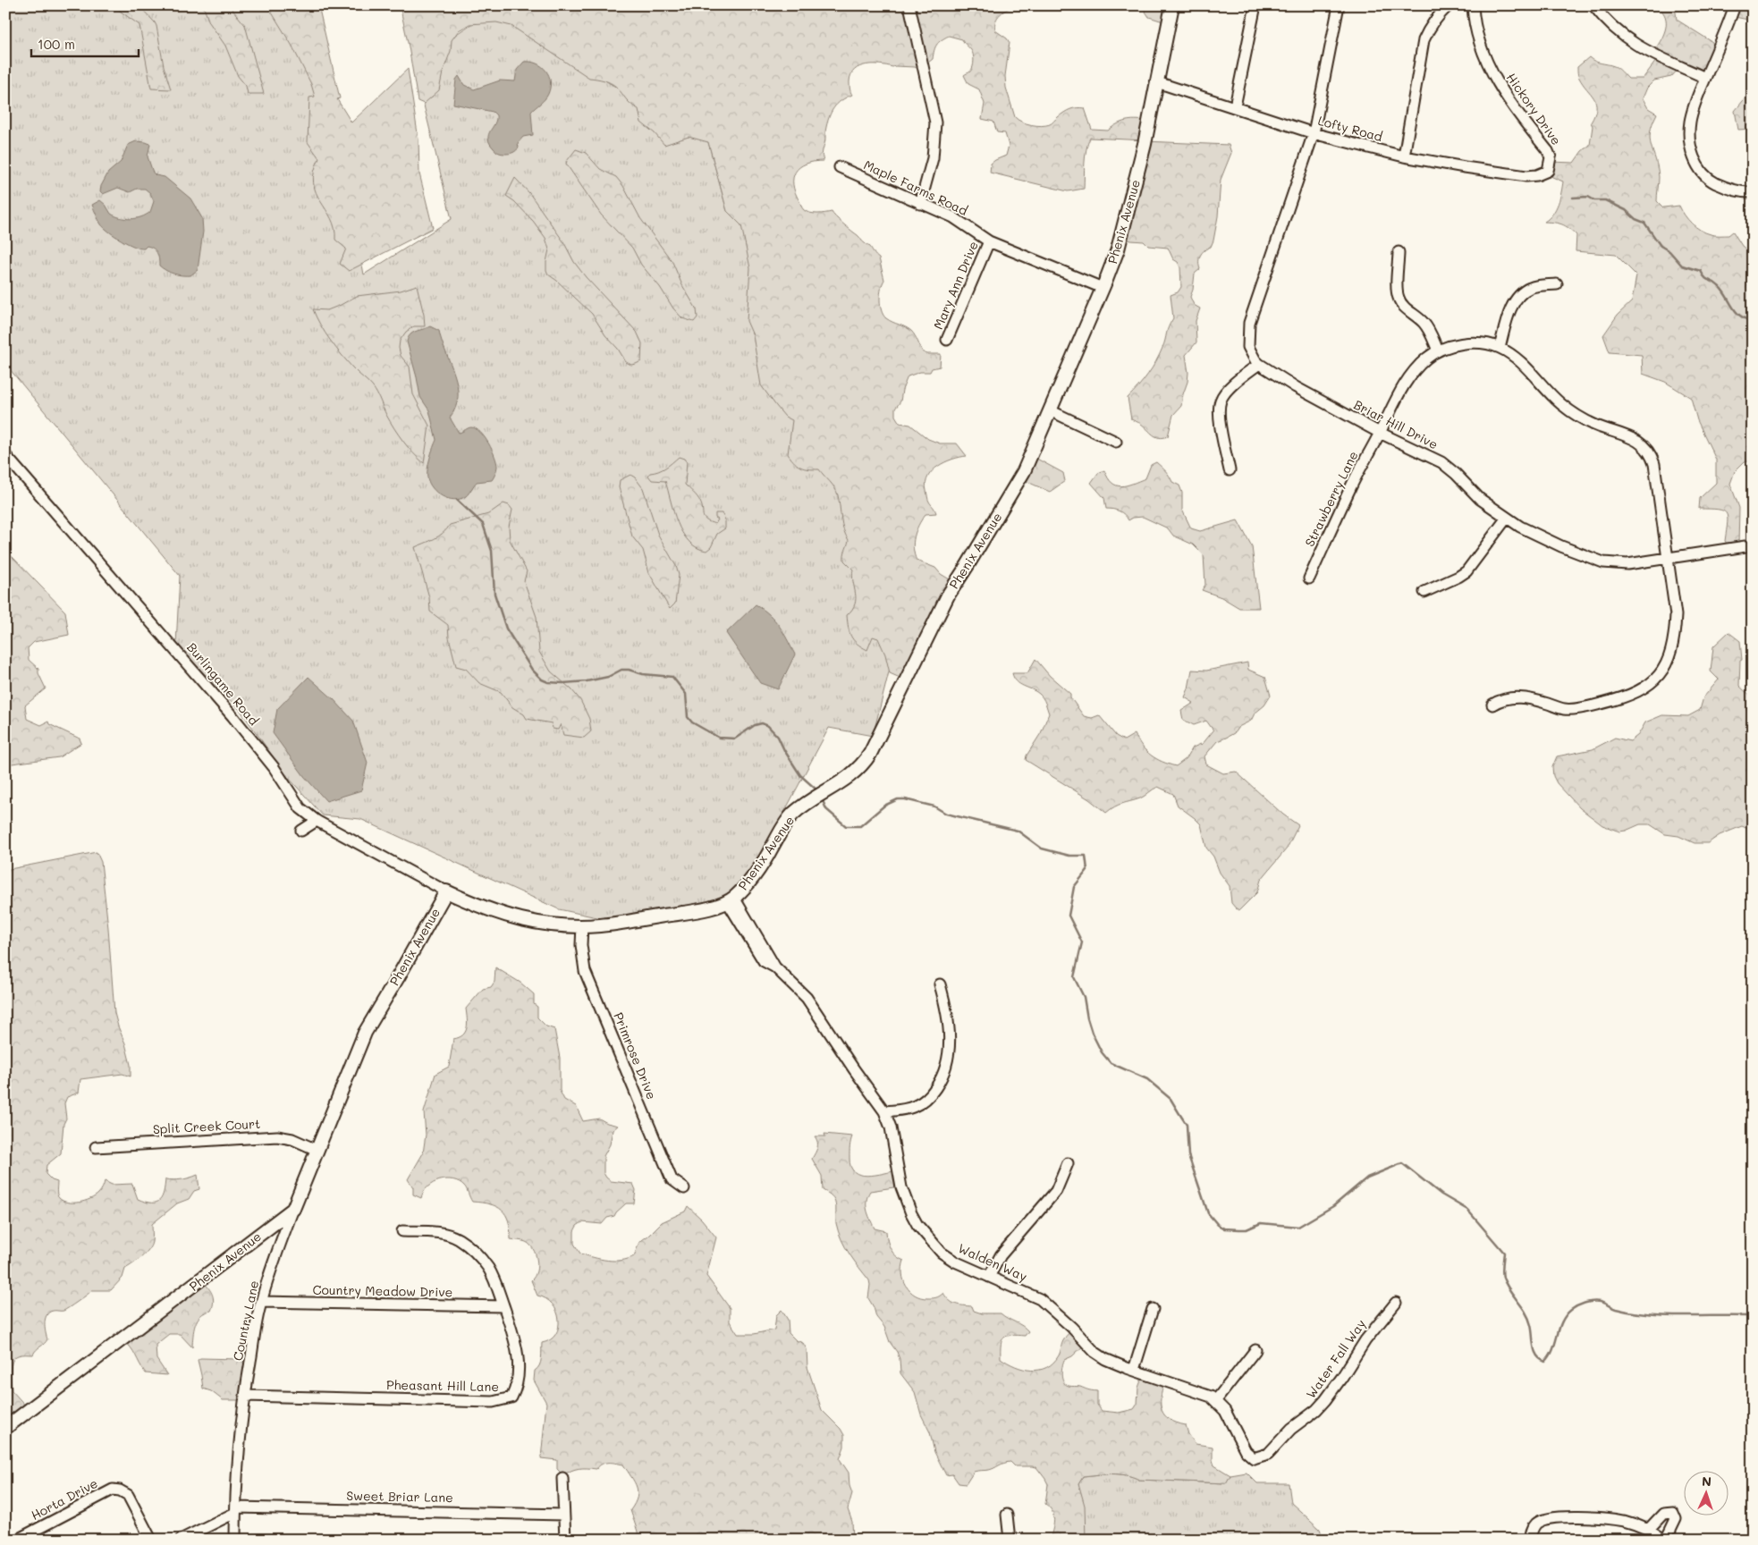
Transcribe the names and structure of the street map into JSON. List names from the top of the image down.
{
  "streets": {
    "main road": ["Phenix Avenue"],
    "street": [
      "Hickory Drive",
      "Lofty Road",
      "Maple Farms Road",
      "Mary Ann Drive",
      "Briar Hill Drive",
      "Strawberry Lane",
      "Burlingame Road",
      "Primrose Drive",
      "Split Creek Court",
      "Walden Way",
      "Country Meadow Drive",
      "Country Lane",
      "Water Fall Way",
      "Pheasant Hill Lane",
      "Sweet Briar Lane",
      "Horta Drive"
    ]
  },
  "crossings": [
    ["Hickory Drive", "Lofty Road"],
    ["Lofty Road", "Phenix Avenue"],
    ["Lofty Road", "Briar Hill Drive"],
    ["Maple Farms Road", "Phenix Avenue"],
    ["Maple Farms Road", "Mary Ann Drive"],
    ["Phenix Avenue", "Burlingame Road"],
    ["Phenix Avenue", "Primrose Drive"],
    ["Phenix Avenue", "Split Creek Court"],
    ["Phenix Avenue", "Walden Way"],
    ["Phenix Avenue", "Country Lane"],
    ["Briar Hill Drive", "Strawberry Lane"],
    ["Walden Way", "Water Fall Way"],
    ["Country Meadow Drive", "Country Lane"],
    ["Country Meadow Drive", "Pheasant Hill Lane"],
    ["Country Lane", "Pheasant Hill Lane"],
    ["Country Lane", "Sweet Briar Lane"]
  ],
  "scale_bar": "100 m",
  "north": "top"
}
